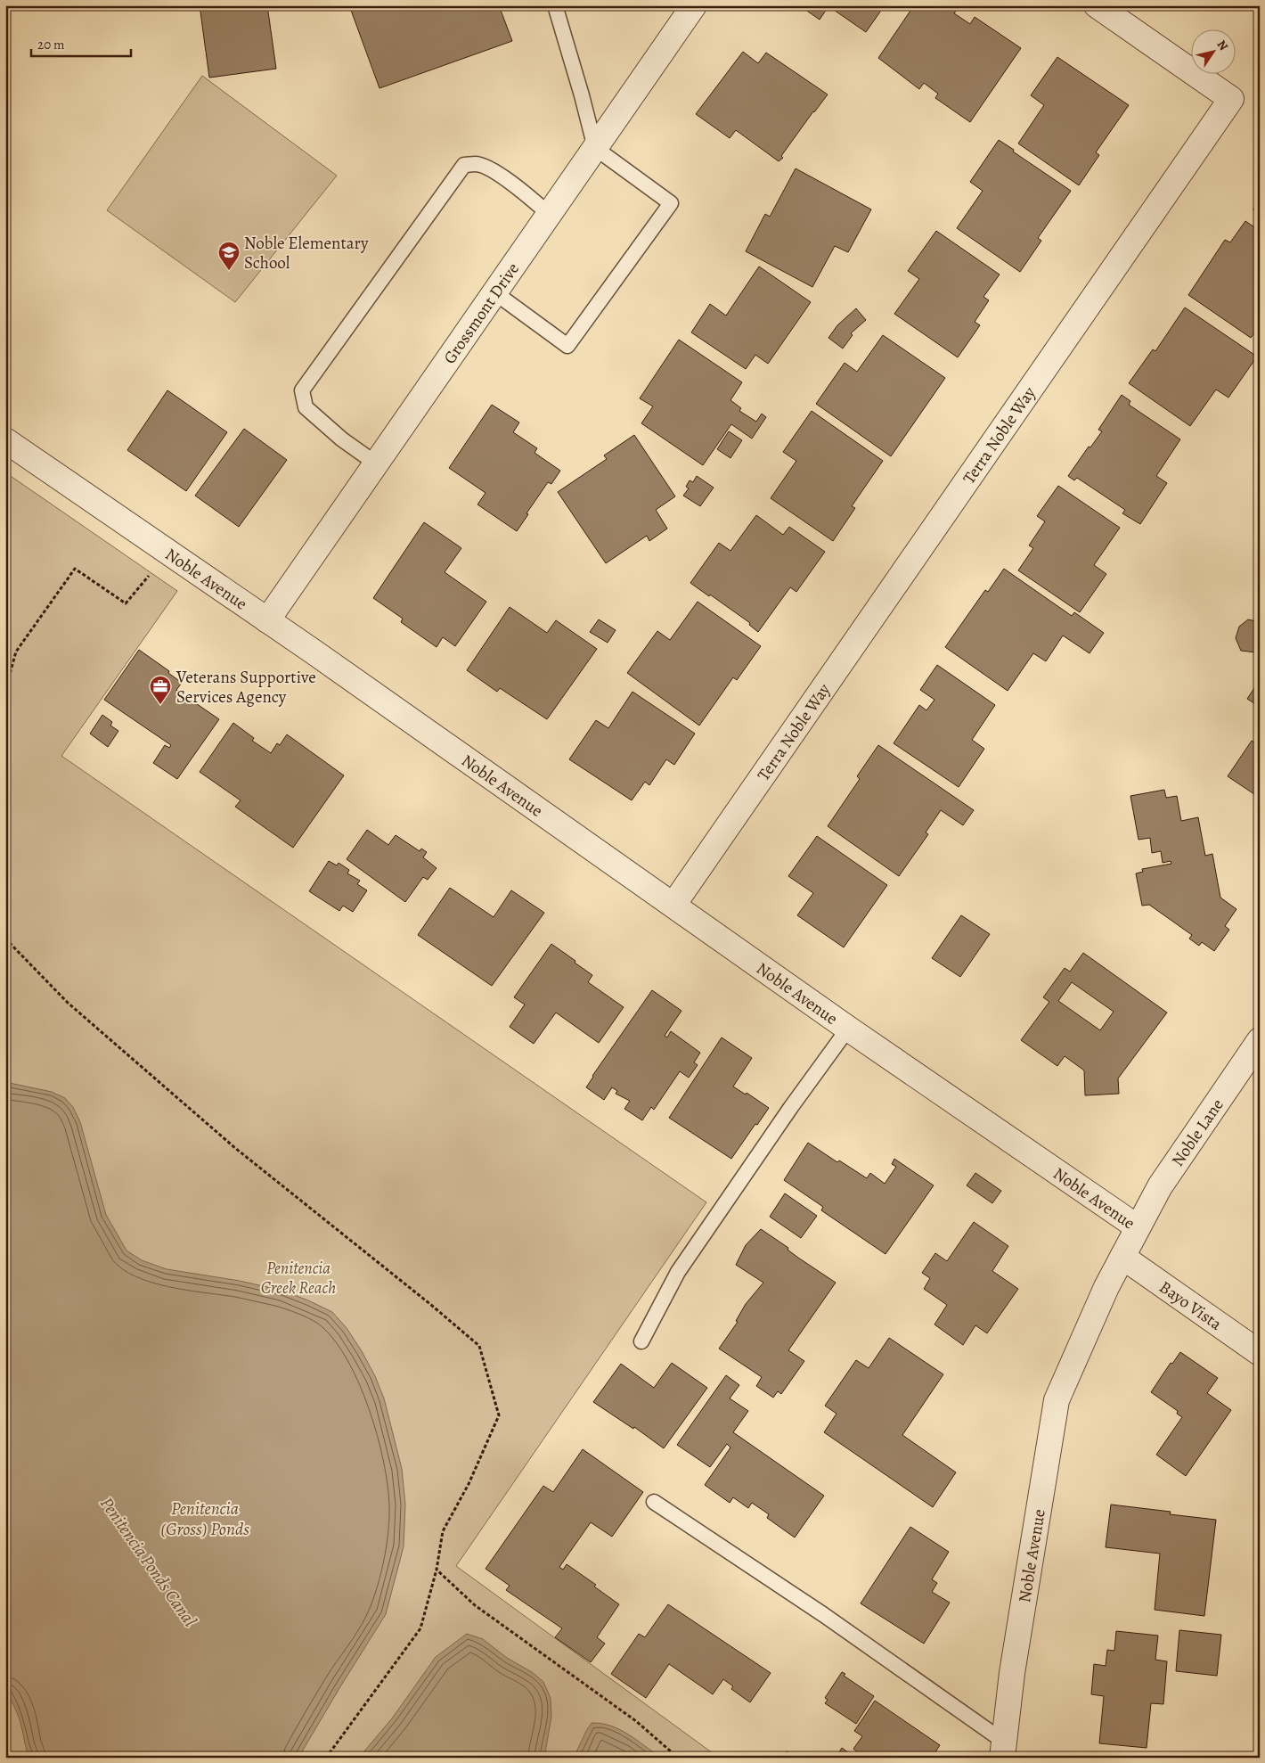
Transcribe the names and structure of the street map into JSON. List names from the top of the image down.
{
  "streets": {
    "street": [
      "Grossmont Drive",
      "Terra Noble Way",
      "Noble Avenue",
      "Noble Lane",
      "Bayo Vista"
    ]
  },
  "crossings": [
    ["Grossmont Drive", "Noble Avenue"],
    ["Terra Noble Way", "Noble Avenue"],
    ["Noble Avenue", "Noble Lane"],
    ["Noble Avenue", "Bayo Vista"]
  ],
  "water": ["Penitencia (Gross) Ponds", "Penitencia Ponds Canal"],
  "parks": ["Penitencia Creek Reach"],
  "places": {
    "school or university": ["Noble Elementary School"],
    "office": ["Veterans Supportive Services Agency"]
  },
  "scale_bar": "20 m",
  "north": "top right"
}
